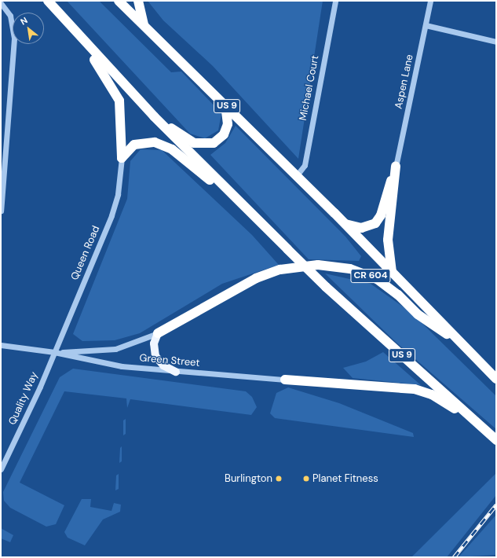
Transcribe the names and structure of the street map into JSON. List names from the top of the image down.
{
  "streets": {
    "highway": ["US 9", "CR 604"],
    "street": [
      "Aspen Lane",
      "Michael Court",
      "Queen Road",
      "Green Street",
      "Quality Way"
    ]
  },
  "crossings": [
    ["Michael Court", "US 9"],
    ["US 9", "CR 604"],
    ["Queen Road", "Green Street"],
    ["Queen Road", "Quality Way"],
    ["CR 604", "Green Street"],
    ["Green Street", "Quality Way"]
  ],
  "places": ["Burlington", "Planet Fitness"],
  "north": "top left"
}
